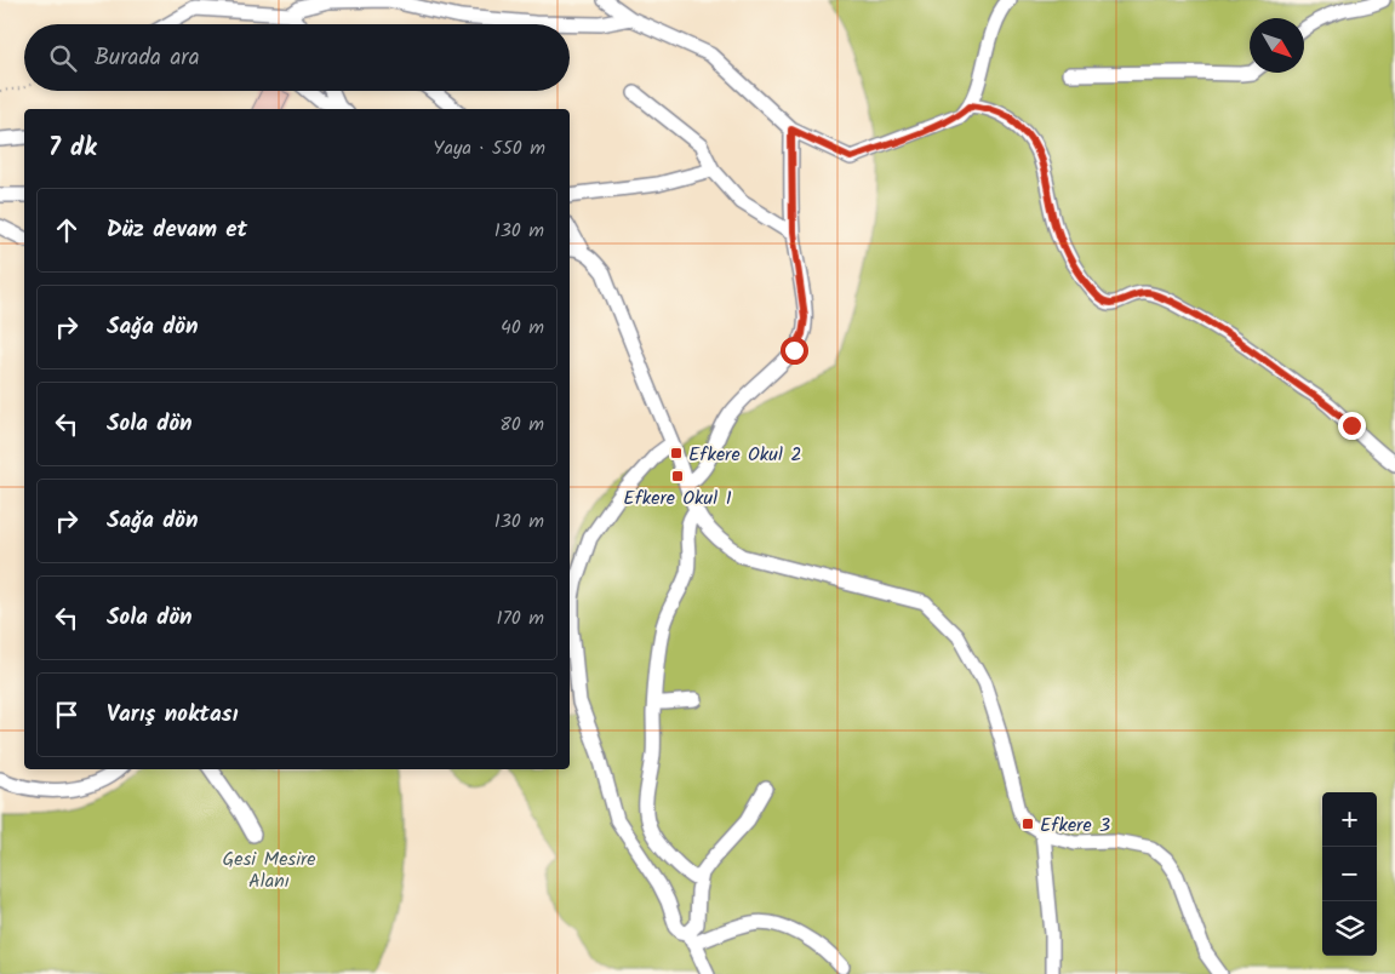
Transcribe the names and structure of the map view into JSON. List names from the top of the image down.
{
  "parks": ["Gesi Mesire Alanı"],
  "places": {
    "transit": ["Efkere Okul 2", "Efkere Okul 1", "Efkere 3"]
  },
  "north": "bottom right",
  "page": {
    "search": "Burada ara",
    "heading": ["7 dk", "Yaya · 550 m"],
    "list": [
      ["Düz devam et", "130 m"],
      ["Sağa dön", "40 m"],
      ["Sola dön", "80 m"],
      ["Sağa dön", "130 m"],
      ["Sola dön", "170 m"],
      "Varış noktası"
    ],
    "map_buttons": ["+", "−"]
  }
}
